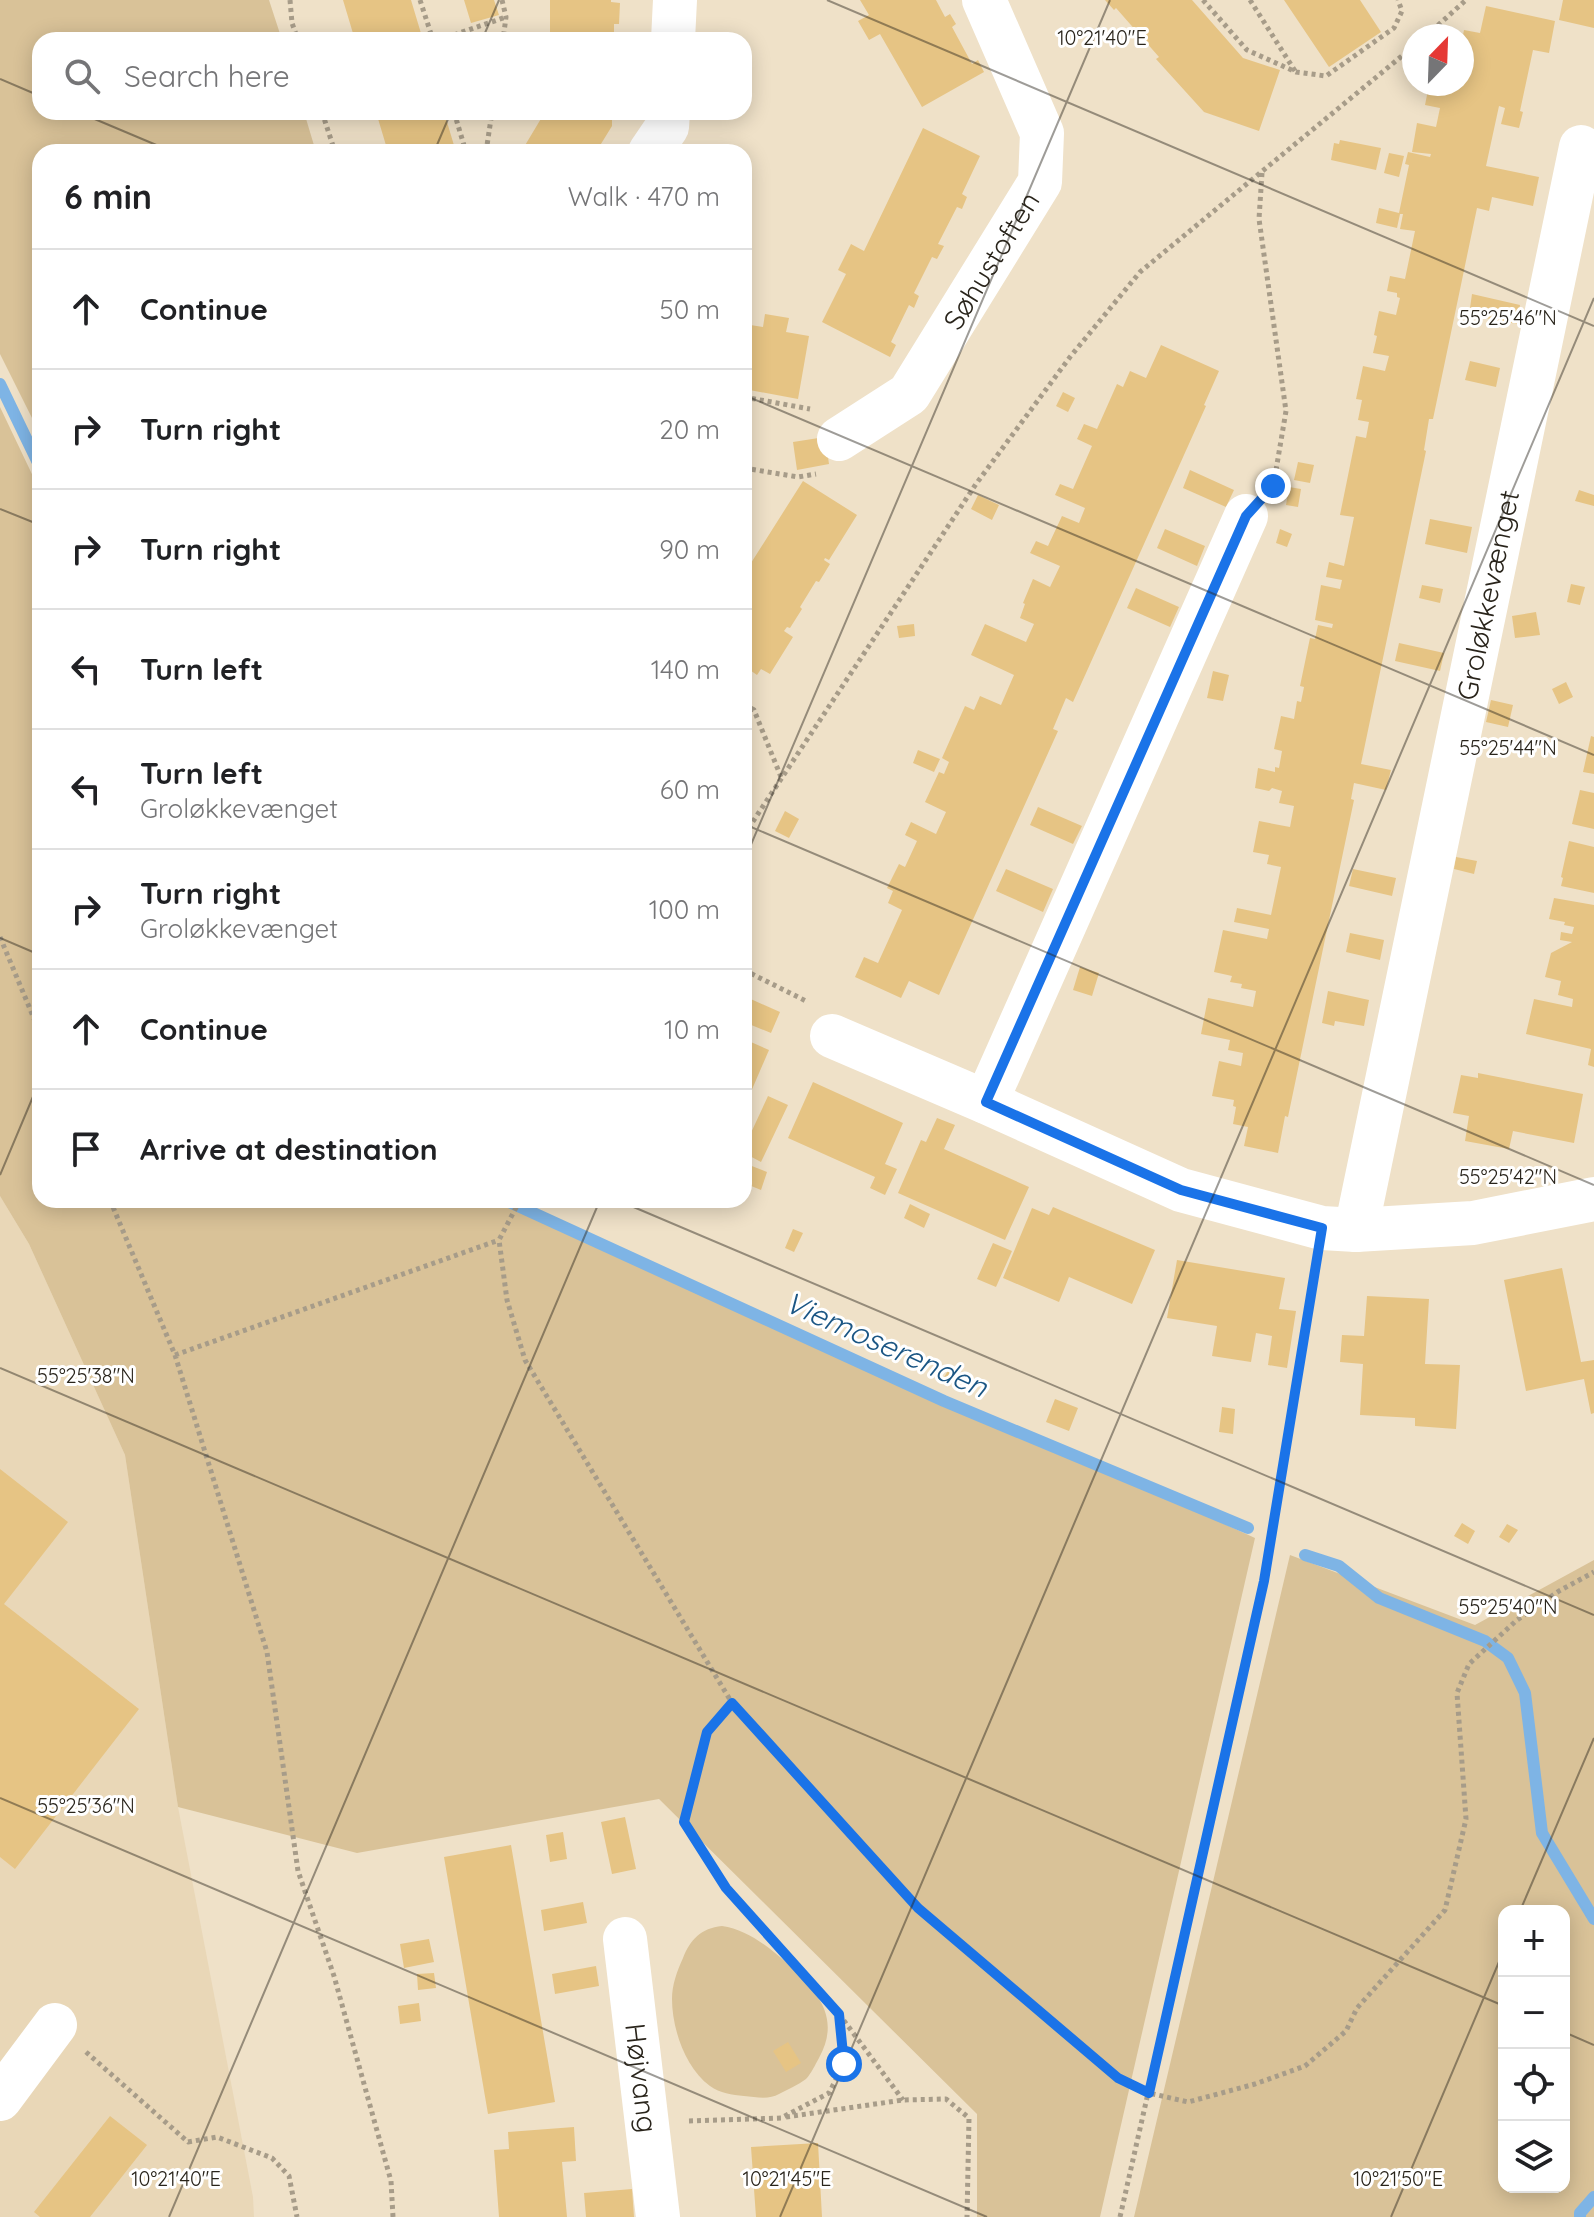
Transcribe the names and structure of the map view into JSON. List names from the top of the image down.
{
  "streets": {
    "street": ["Søhustoften", "Groløkkevænget", "Højvang"]
  },
  "water": ["Viemoserenden"],
  "north": "top right",
  "page": {
    "search": "Search here",
    "heading": ["6 min", "Walk · 470 m"],
    "list": [
      ["Continue", "50 m"],
      ["Turn right", "20 m"],
      ["Turn right", "90 m"],
      ["Turn left", "140 m"],
      ["Turn left", "Groløkkevænget", "60 m"],
      ["Turn right", "Groløkkevænget", "100 m"],
      ["Continue", "10 m"],
      "Arrive at destination"
    ],
    "map_buttons": ["+", "−"]
  },
  "coordinates": [
    "10°21'40\"E",
    "55°25'46\"N",
    "55°25'44\"N",
    "55°25'42\"N",
    "55°25'38\"N",
    "55°25'40\"N",
    "55°25'36\"N",
    "10°21'45\"E",
    "10°21'50\"E"
  ]
}
